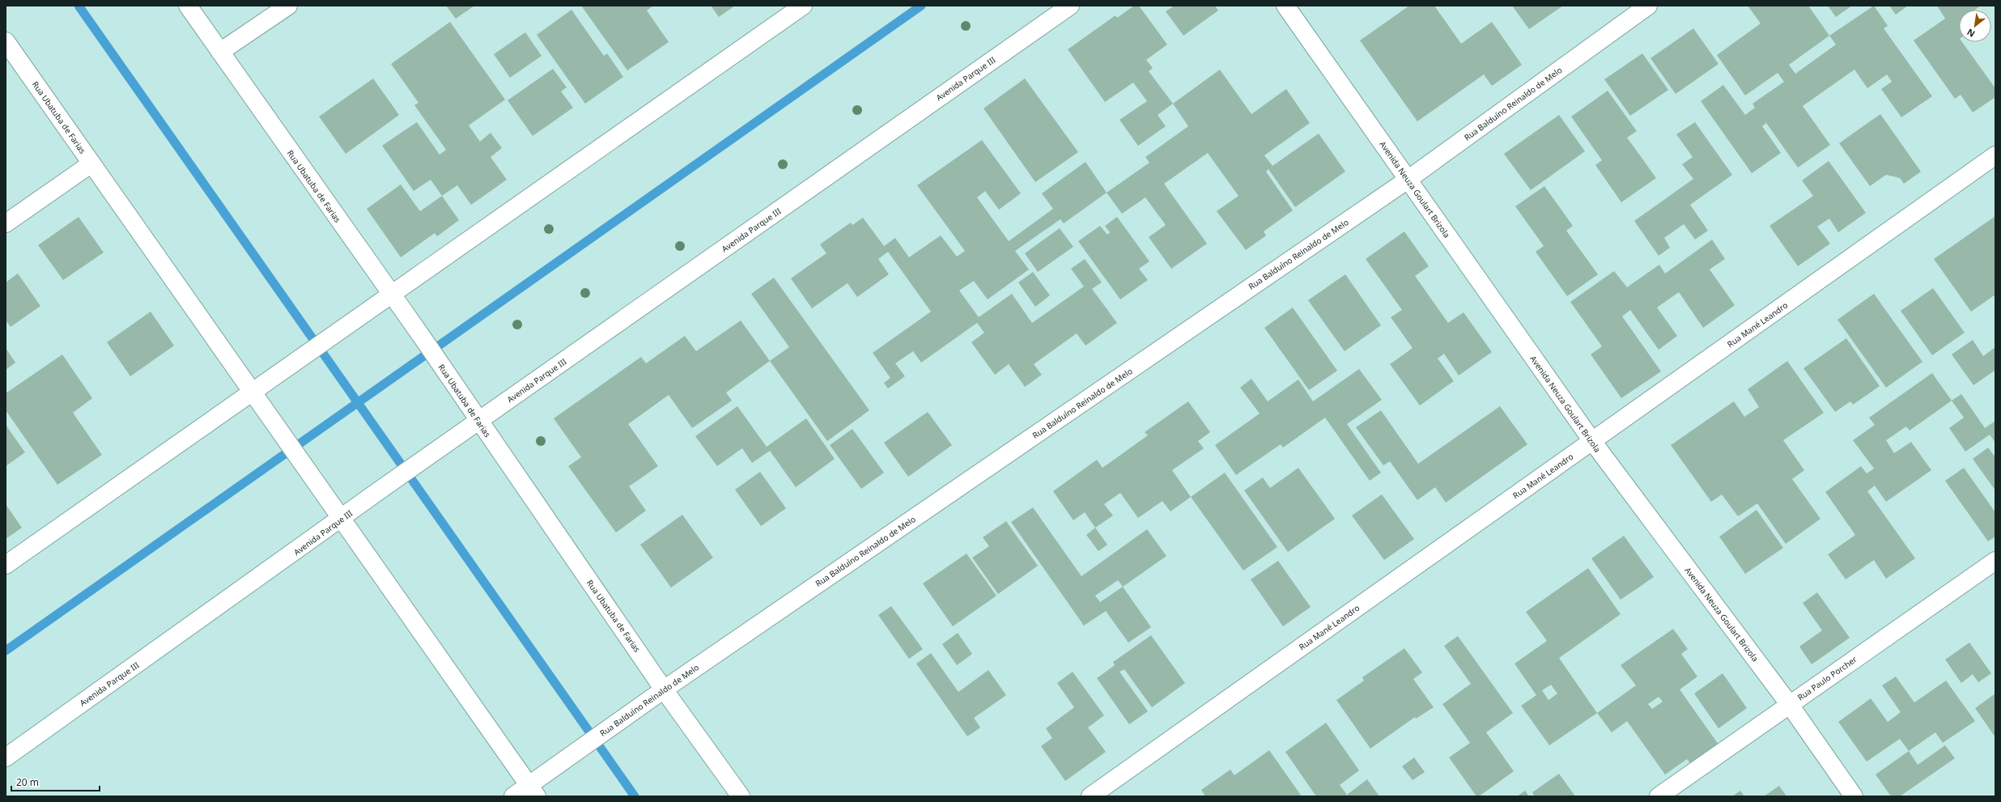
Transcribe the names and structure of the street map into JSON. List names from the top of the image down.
{
  "streets": {
    "street": [
      "Avenida Parque III",
      "Rua Balduíno Reinaldo de Melo",
      "Rua Ubatuba de Farias",
      "Avenida Neuza Goulart Brizola",
      "Rua Mané Leandro",
      "Rua Paulo Porcher"
    ]
  },
  "crossings": [
    ["Avenida Parque III", "Rua Ubatuba de Farias"],
    ["Rua Balduíno Reinaldo de Melo", "Rua Ubatuba de Farias"],
    ["Rua Balduíno Reinaldo de Melo", "Avenida Neuza Goulart Brizola"],
    ["Avenida Neuza Goulart Brizola", "Rua Mané Leandro"],
    ["Avenida Neuza Goulart Brizola", "Rua Paulo Porcher"]
  ],
  "scale_bar": "20 m",
  "north": "bottom left"
}
